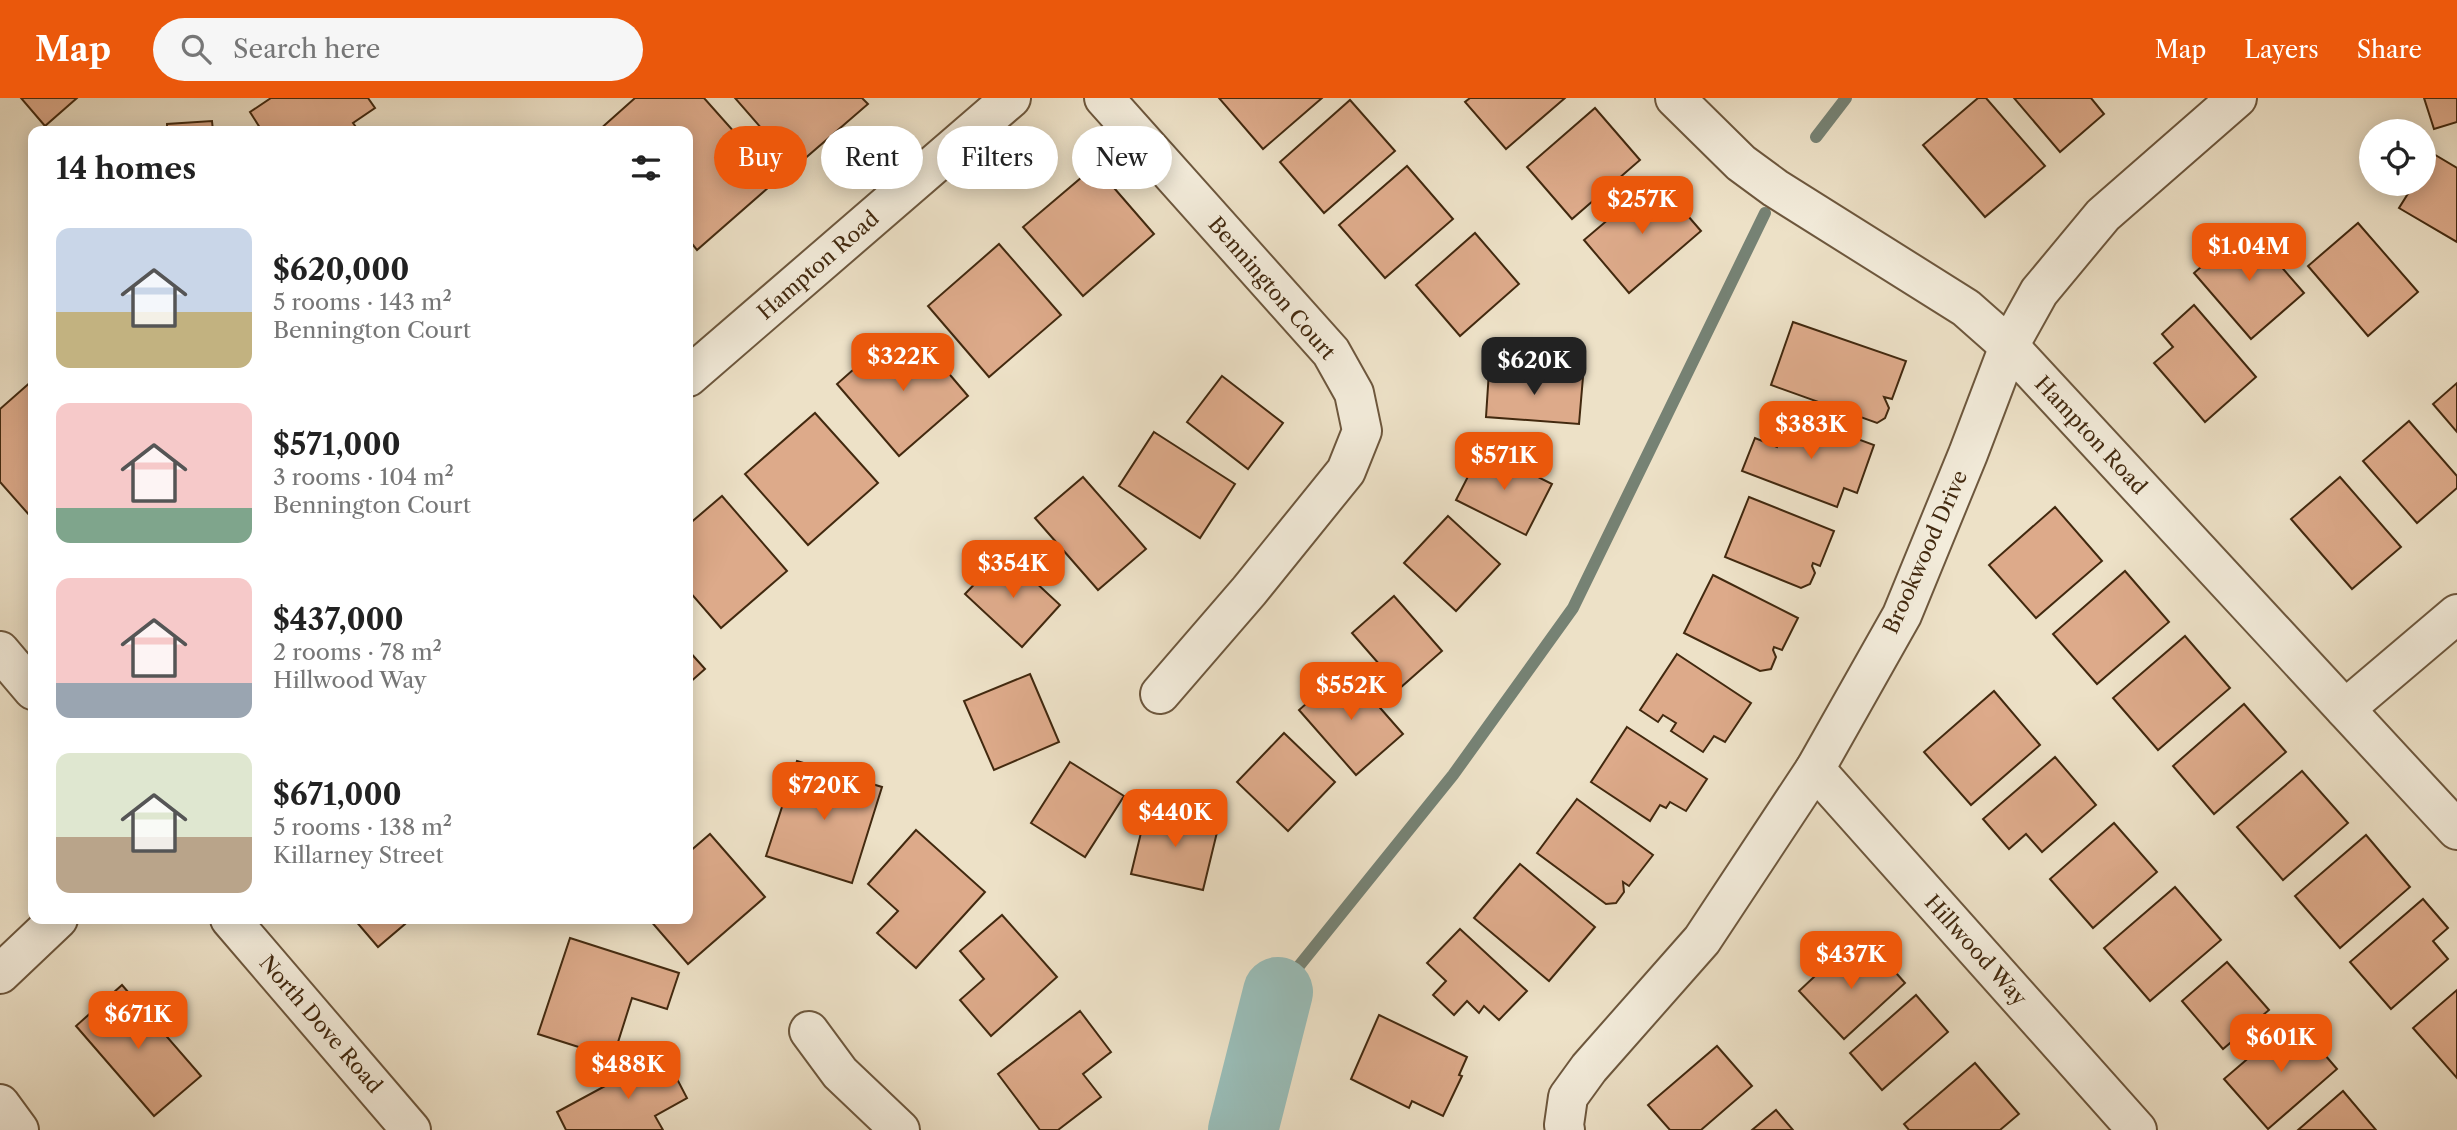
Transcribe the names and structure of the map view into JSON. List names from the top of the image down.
{
  "streets": {
    "street": [
      "Hampton Road",
      "Bennington Court",
      "Brookwood Drive",
      "Hillwood Way",
      "North Dove Road"
    ]
  },
  "crossings": [
    ["Hampton Road", "Brookwood Drive"],
    ["Brookwood Drive", "Hillwood Way"]
  ],
  "page": {
    "header": "Map",
    "search": "Search here",
    "nav": ["Map", "Layers", "Share"],
    "chip": [
      "Buy",
      "Rent",
      "Filters",
      "New"
    ],
    "heading": "14 homes",
    "price": [
      "$257K",
      "$1.04M",
      "$322K",
      "$620K",
      "$383K",
      "$571K",
      "$354K",
      "$552K",
      "$720K",
      "$440K",
      "$437K",
      "$671K",
      "$601K",
      "$488K"
    ],
    "list": [
      {
        "name": "$620,000",
        "note": "5 rooms · 143 m² · Bennington Court"
      },
      {
        "name": "$571,000",
        "note": "3 rooms · 104 m² · Bennington Court"
      },
      {
        "name": "$437,000",
        "note": "2 rooms · 78 m² · Hillwood Way"
      },
      {
        "name": "$671,000",
        "note": "5 rooms · 138 m² · Killarney Street"
      }
    ]
  }
}
